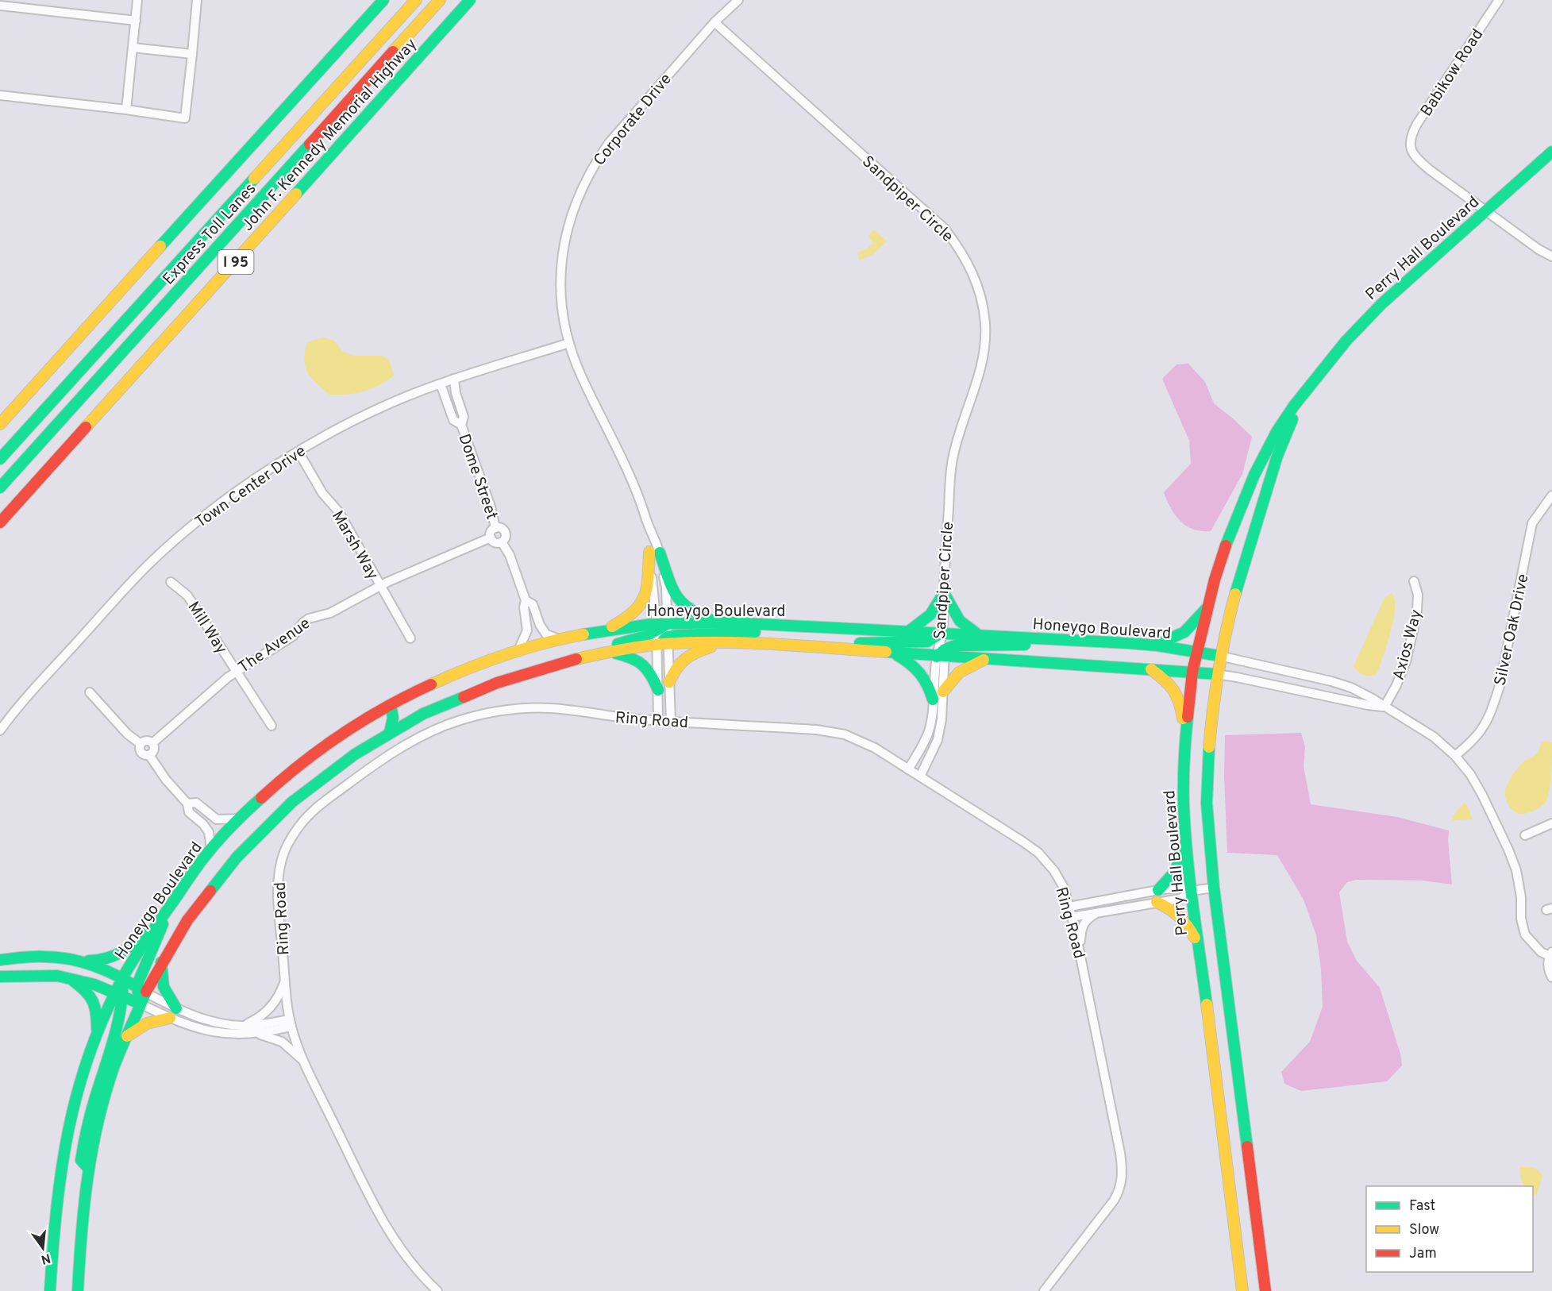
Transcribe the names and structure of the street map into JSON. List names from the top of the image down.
{
  "streets": {
    "main road": [
      "John F. Kennedy Memorial Highway",
      "Express Toll Lanes",
      "Perry Hall Boulevard",
      "I 95",
      "Honeygo Boulevard"
    ],
    "street": [
      "Babikow Road",
      "Corporate Drive",
      "Sandpiper Circle",
      "Dome Street",
      "Town Center Drive",
      "Marsh Way",
      "Mill Way",
      "Silver Oak Drive",
      "The Avenue",
      "Axios Way",
      "Ring Road"
    ]
  },
  "crossings": [
    ["Babikow Road", "Perry Hall Boulevard"],
    ["Corporate Drive", "Sandpiper Circle"],
    ["Corporate Drive", "Town Center Drive"],
    ["Corporate Drive", "Honeygo Boulevard"],
    ["Sandpiper Circle", "Honeygo Boulevard"],
    ["Perry Hall Boulevard", "Honeygo Boulevard"],
    ["Dome Street", "Town Center Drive"],
    ["Dome Street", "The Avenue"],
    ["Town Center Drive", "Marsh Way"],
    ["Marsh Way", "The Avenue"],
    ["Honeygo Boulevard", "Silver Oak Drive"],
    ["Honeygo Boulevard", "Axios Way"],
    ["Mill Way", "The Avenue"]
  ],
  "legend": ["Fast", "Slow", "Jam"],
  "north": "bottom"
}
